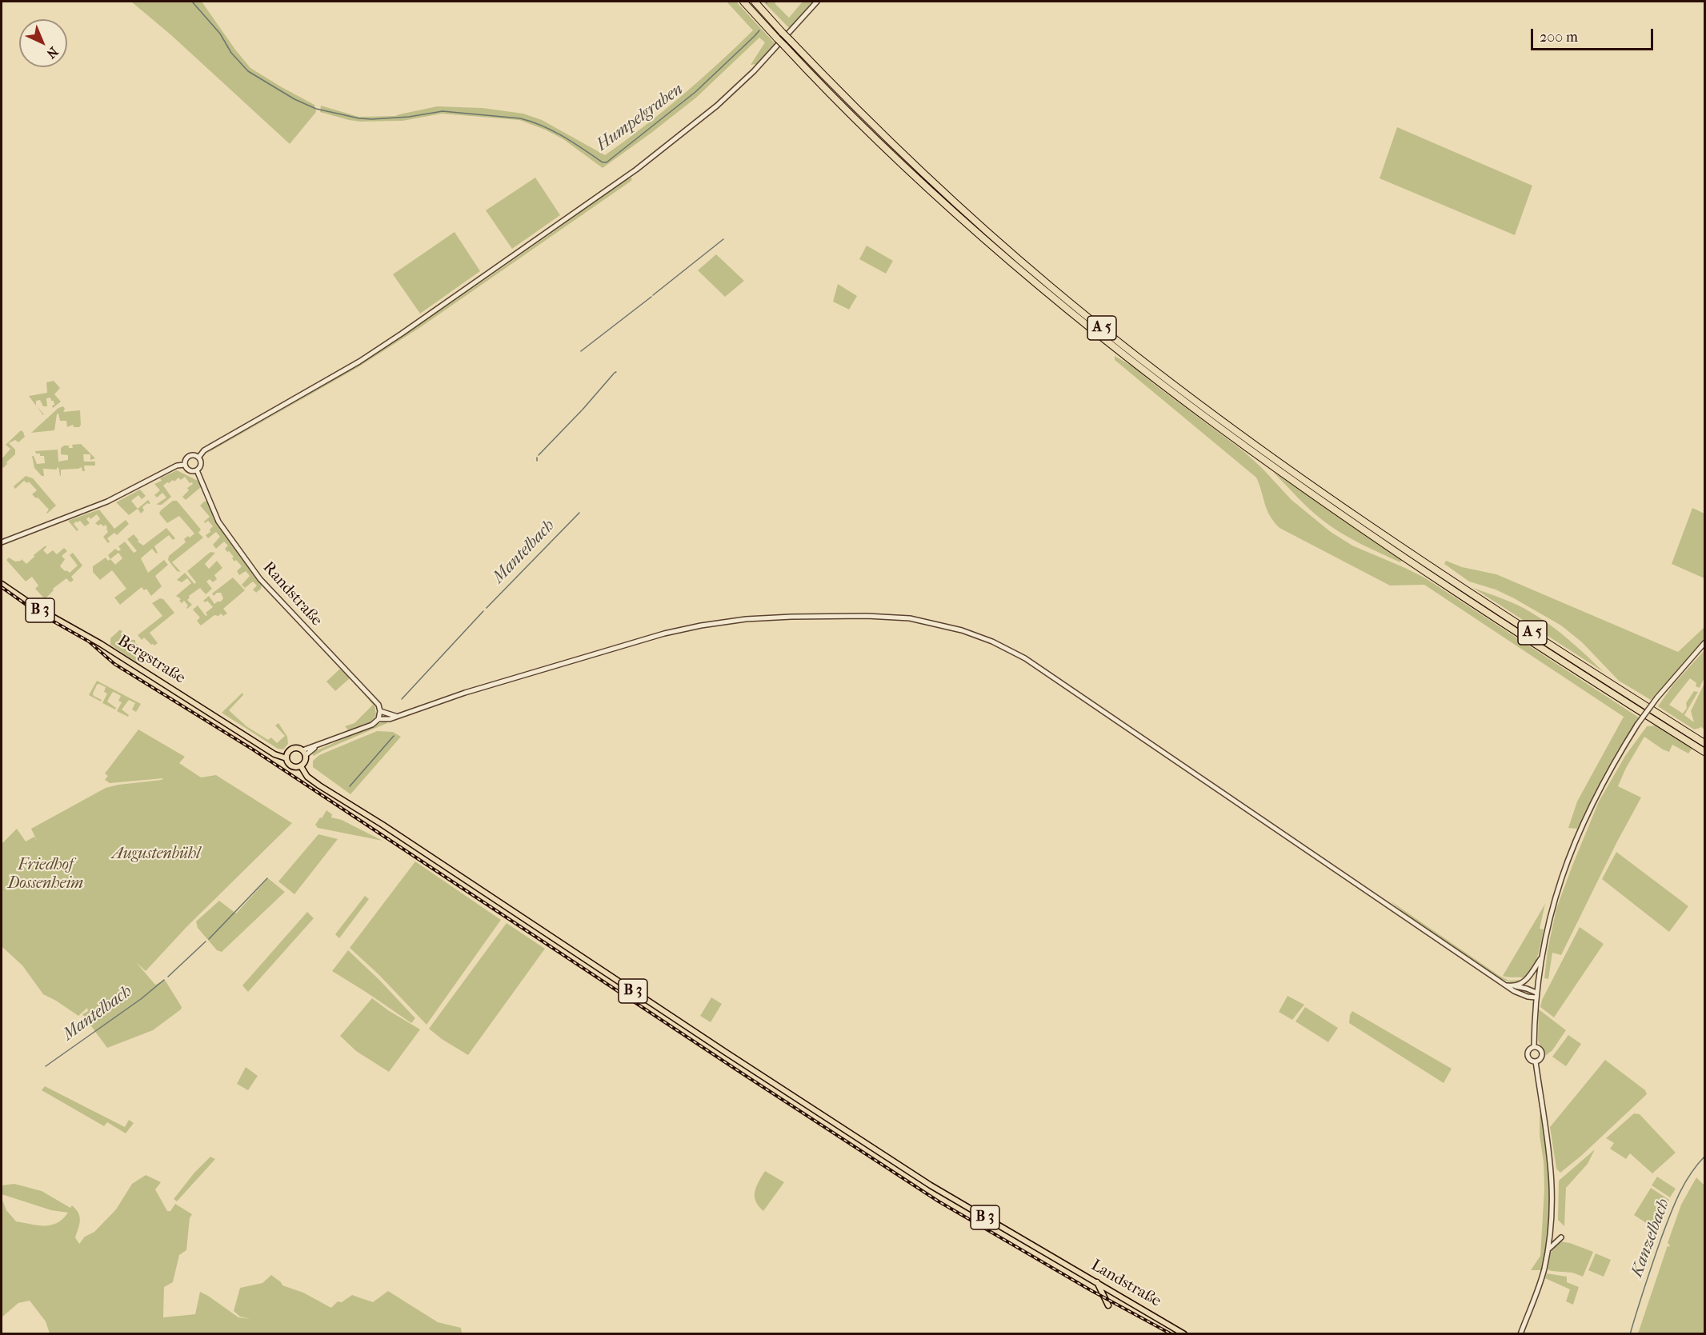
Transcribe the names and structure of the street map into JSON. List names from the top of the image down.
{
  "streets": {
    "highway": ["A 5"],
    "main road": ["B 3", "Bergstraße", "Landstraße"],
    "street": ["Randstraße"]
  },
  "crossings": [
    ["B 3", "Bergstraße"],
    ["B 3", "Landstraße"],
    ["Bergstraße", "Landstraße"]
  ],
  "water": ["Humpelgraben", "Mantelbach", "Kanzelbach"],
  "parks": ["Augustenbühl", "Friedhof Dossenheim"],
  "scale_bar": "200 m",
  "north": "bottom right"
}
